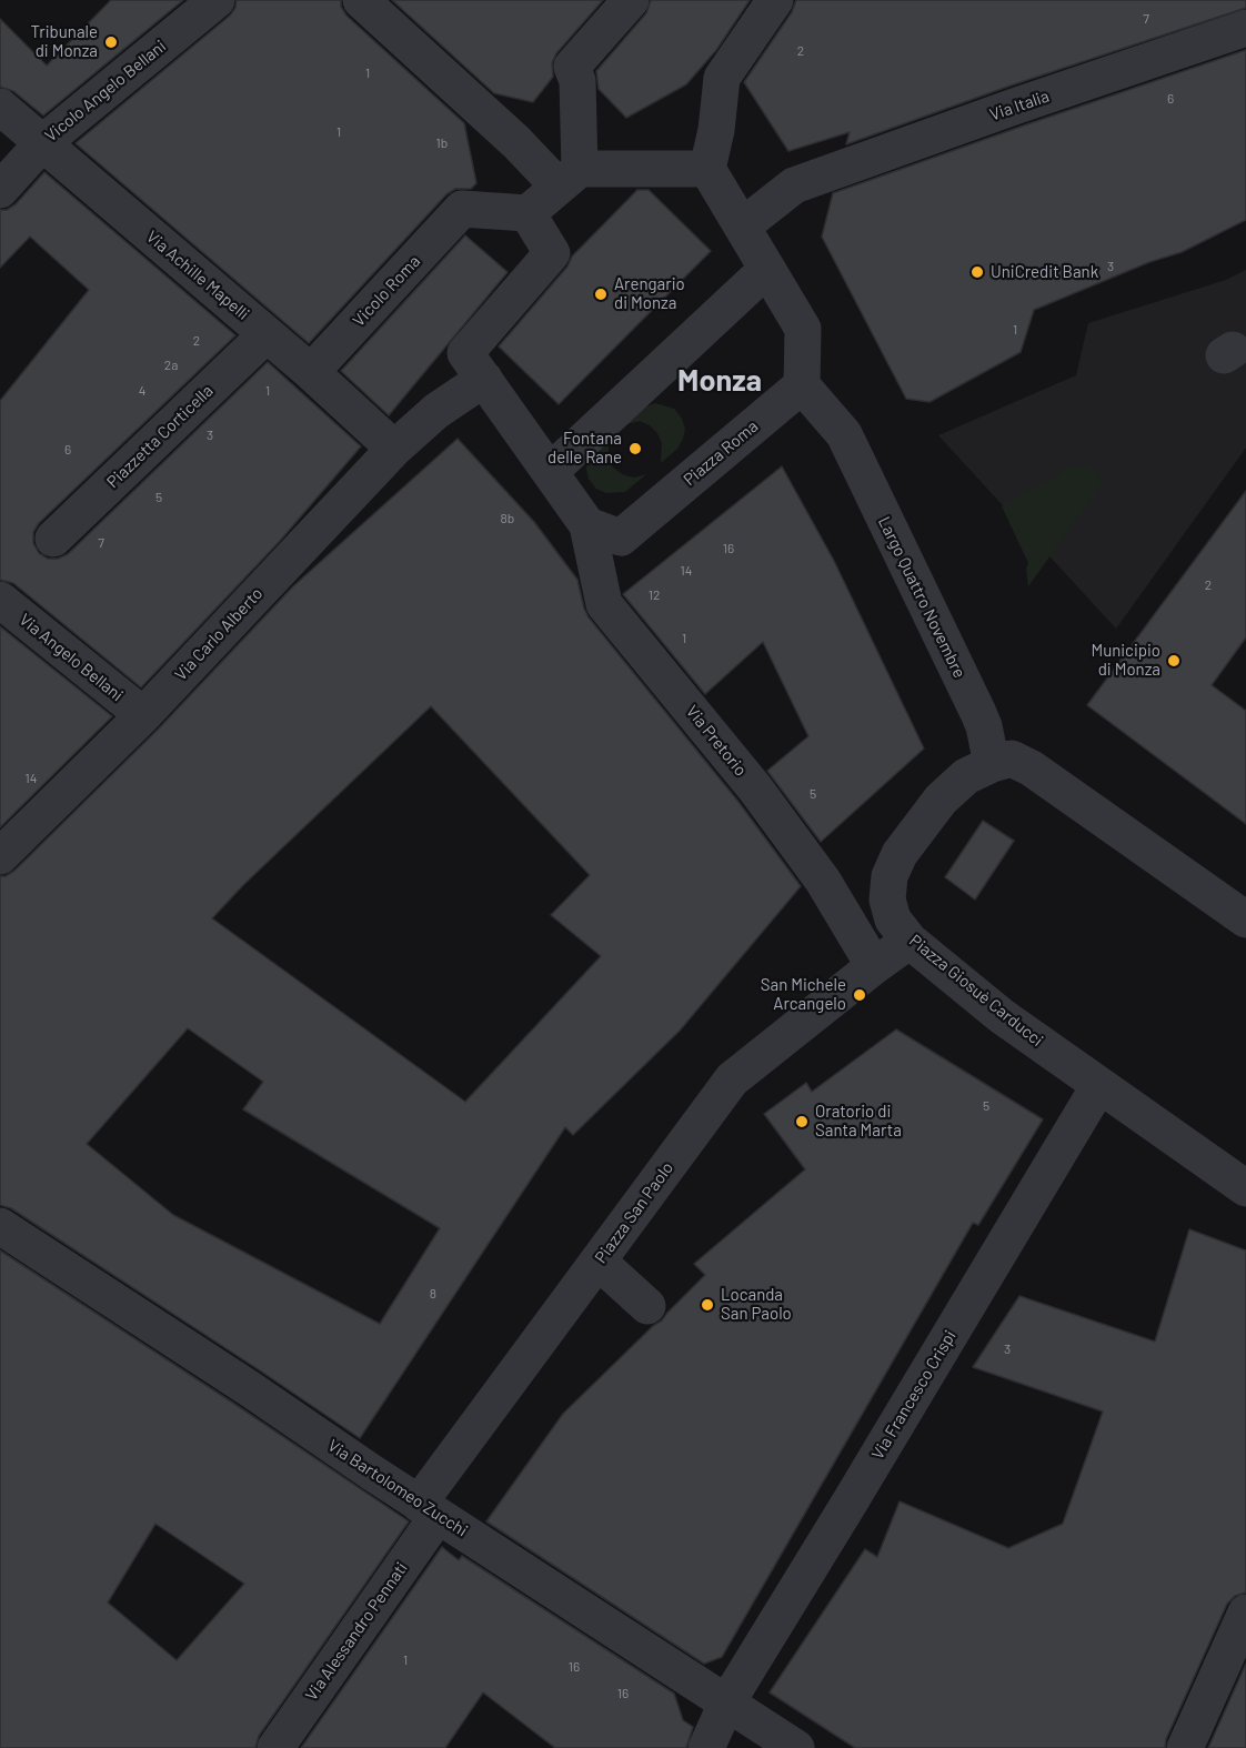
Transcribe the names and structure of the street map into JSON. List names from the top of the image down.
{
  "streets": {
    "street": [
      "Vicolo Angelo Bellani",
      "Via Italia",
      "Via Achille Mapelli",
      "Vicolo Roma",
      "Piazzetta Corticella",
      "Piazza Roma",
      "Largo Quattro Novembre",
      "Via Carlo Alberto",
      "Via Angelo Bellani",
      "Via Pretorio",
      "Piazza Giosuè Carducci",
      "Piazza San Paolo",
      "Via Francesco Crispi",
      "Via Bartolomeo Zucchi",
      "Via Alessandro Pennati"
    ]
  },
  "crossings": [
    ["Vicolo Angelo Bellani", "Via Achille Mapelli"],
    ["Via Achille Mapelli", "Vicolo Roma"],
    ["Via Achille Mapelli", "Piazzetta Corticella"],
    ["Via Achille Mapelli", "Via Carlo Alberto"],
    ["Piazza Roma", "Largo Quattro Novembre"],
    ["Piazza Roma", "Via Pretorio"],
    ["Largo Quattro Novembre", "Piazza Giosuè Carducci"],
    ["Via Carlo Alberto", "Via Angelo Bellani"],
    ["Via Pretorio", "Piazza Giosuè Carducci"],
    ["Via Pretorio", "Piazza San Paolo"],
    ["Piazza Giosuè Carducci", "Piazza San Paolo"],
    ["Piazza Giosuè Carducci", "Via Francesco Crispi"],
    ["Piazza San Paolo", "Via Bartolomeo Zucchi"],
    ["Piazza San Paolo", "Via Alessandro Pennati"],
    ["Via Francesco Crispi", "Via Bartolomeo Zucchi"],
    ["Via Bartolomeo Zucchi", "Via Alessandro Pennati"]
  ],
  "districts": ["Monza"],
  "places": [
    "Tribunale di Monza",
    "UniCredit Bank",
    "Arengario di Monza",
    "Fontana delle Rane",
    "Municipio di Monza",
    "San Michele Arcangelo",
    "Oratorio di Santa Marta",
    "Locanda San Paolo"
  ],
  "house_numbers": [
    "7",
    "2",
    "1",
    "6",
    "1",
    "1b",
    "3",
    "1",
    "2",
    "2a",
    "4",
    "1",
    "3",
    "6",
    "5",
    "8b",
    "7",
    "16",
    "14",
    "2",
    "12",
    "1",
    "14",
    "5",
    "5",
    "8",
    "3",
    "1",
    "16",
    "16"
  ]
}
